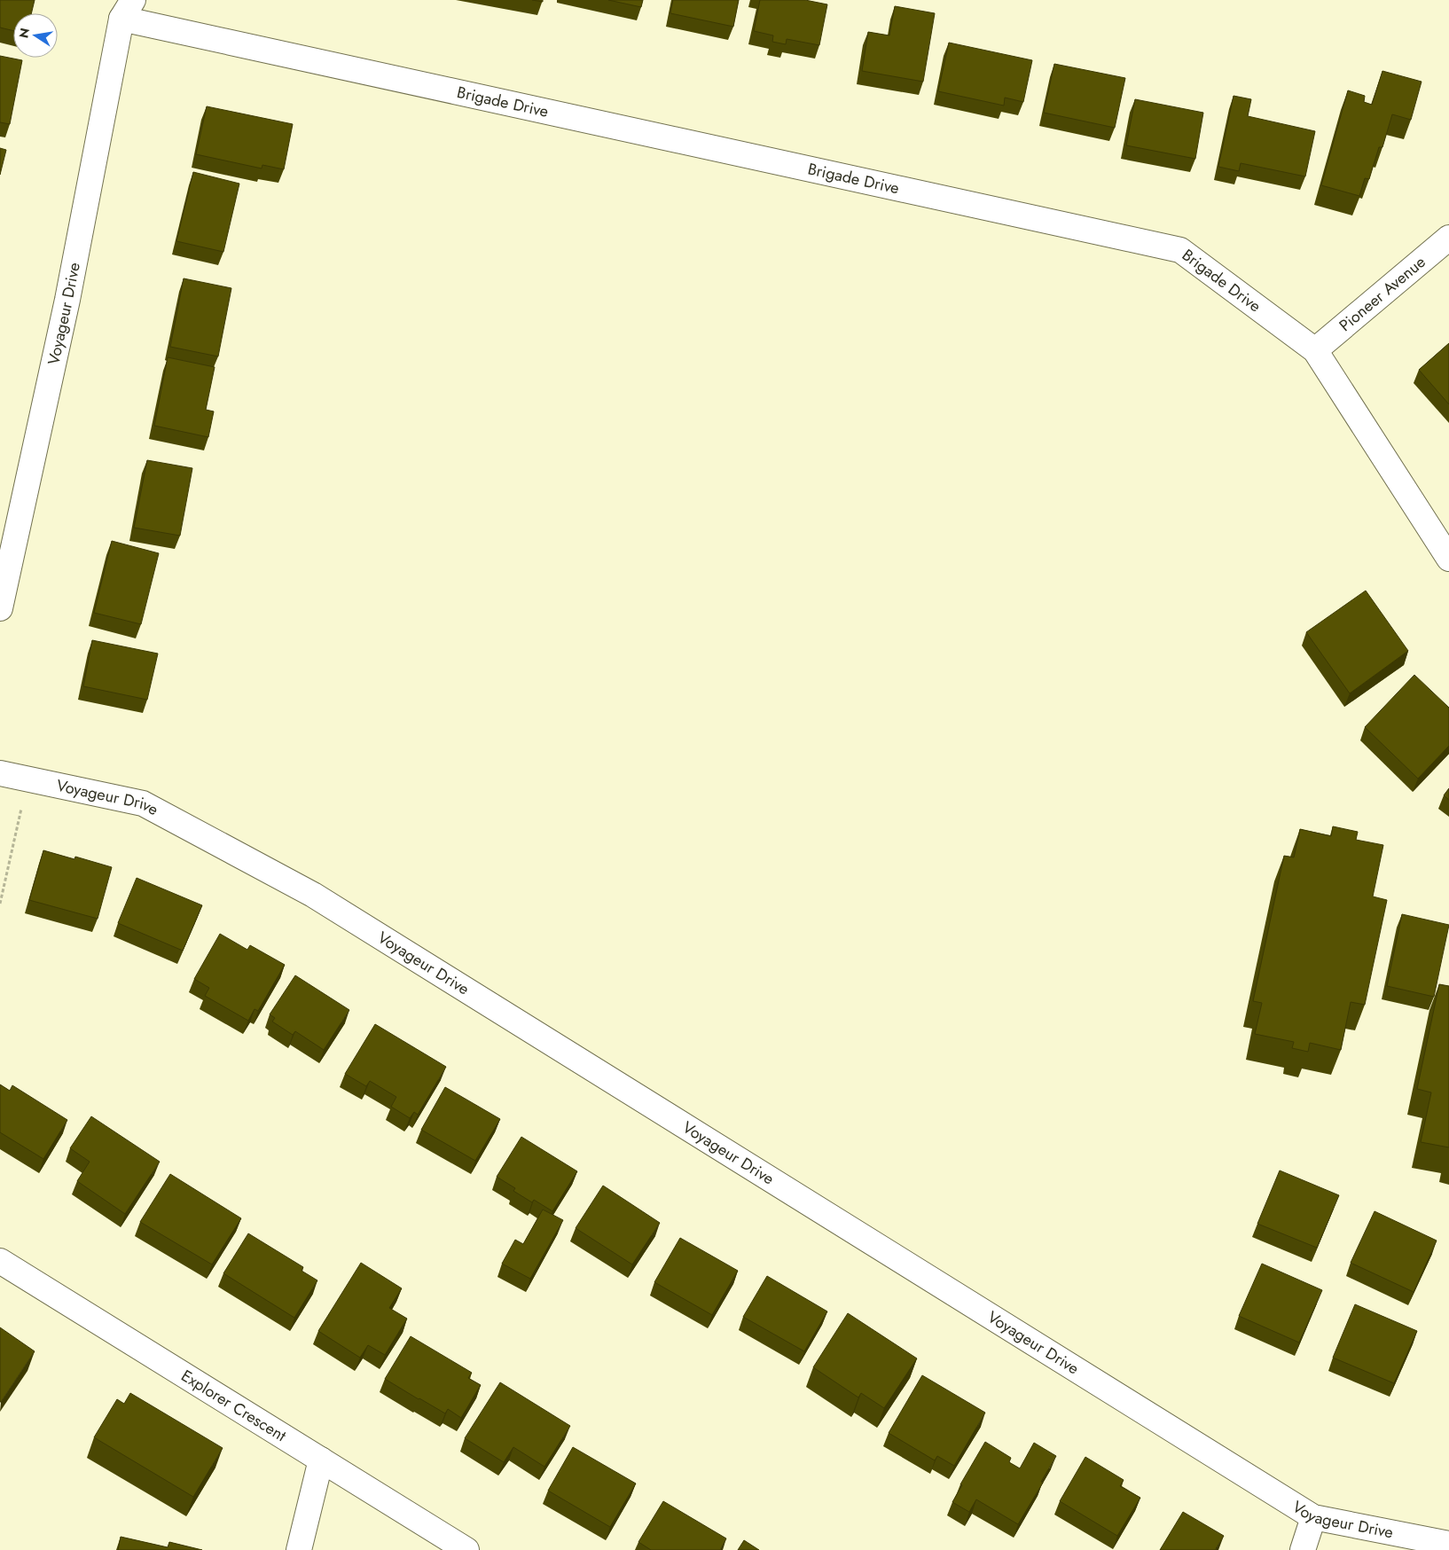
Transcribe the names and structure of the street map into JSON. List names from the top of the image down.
{
  "streets": {
    "street": [
      "Brigade Drive",
      "Pioneer Avenue",
      "Voyageur Drive",
      "Explorer Crescent"
    ]
  },
  "crossings": [
    ["Brigade Drive", "Pioneer Avenue"],
    ["Brigade Drive", "Voyageur Drive"]
  ],
  "north": "left"
}
